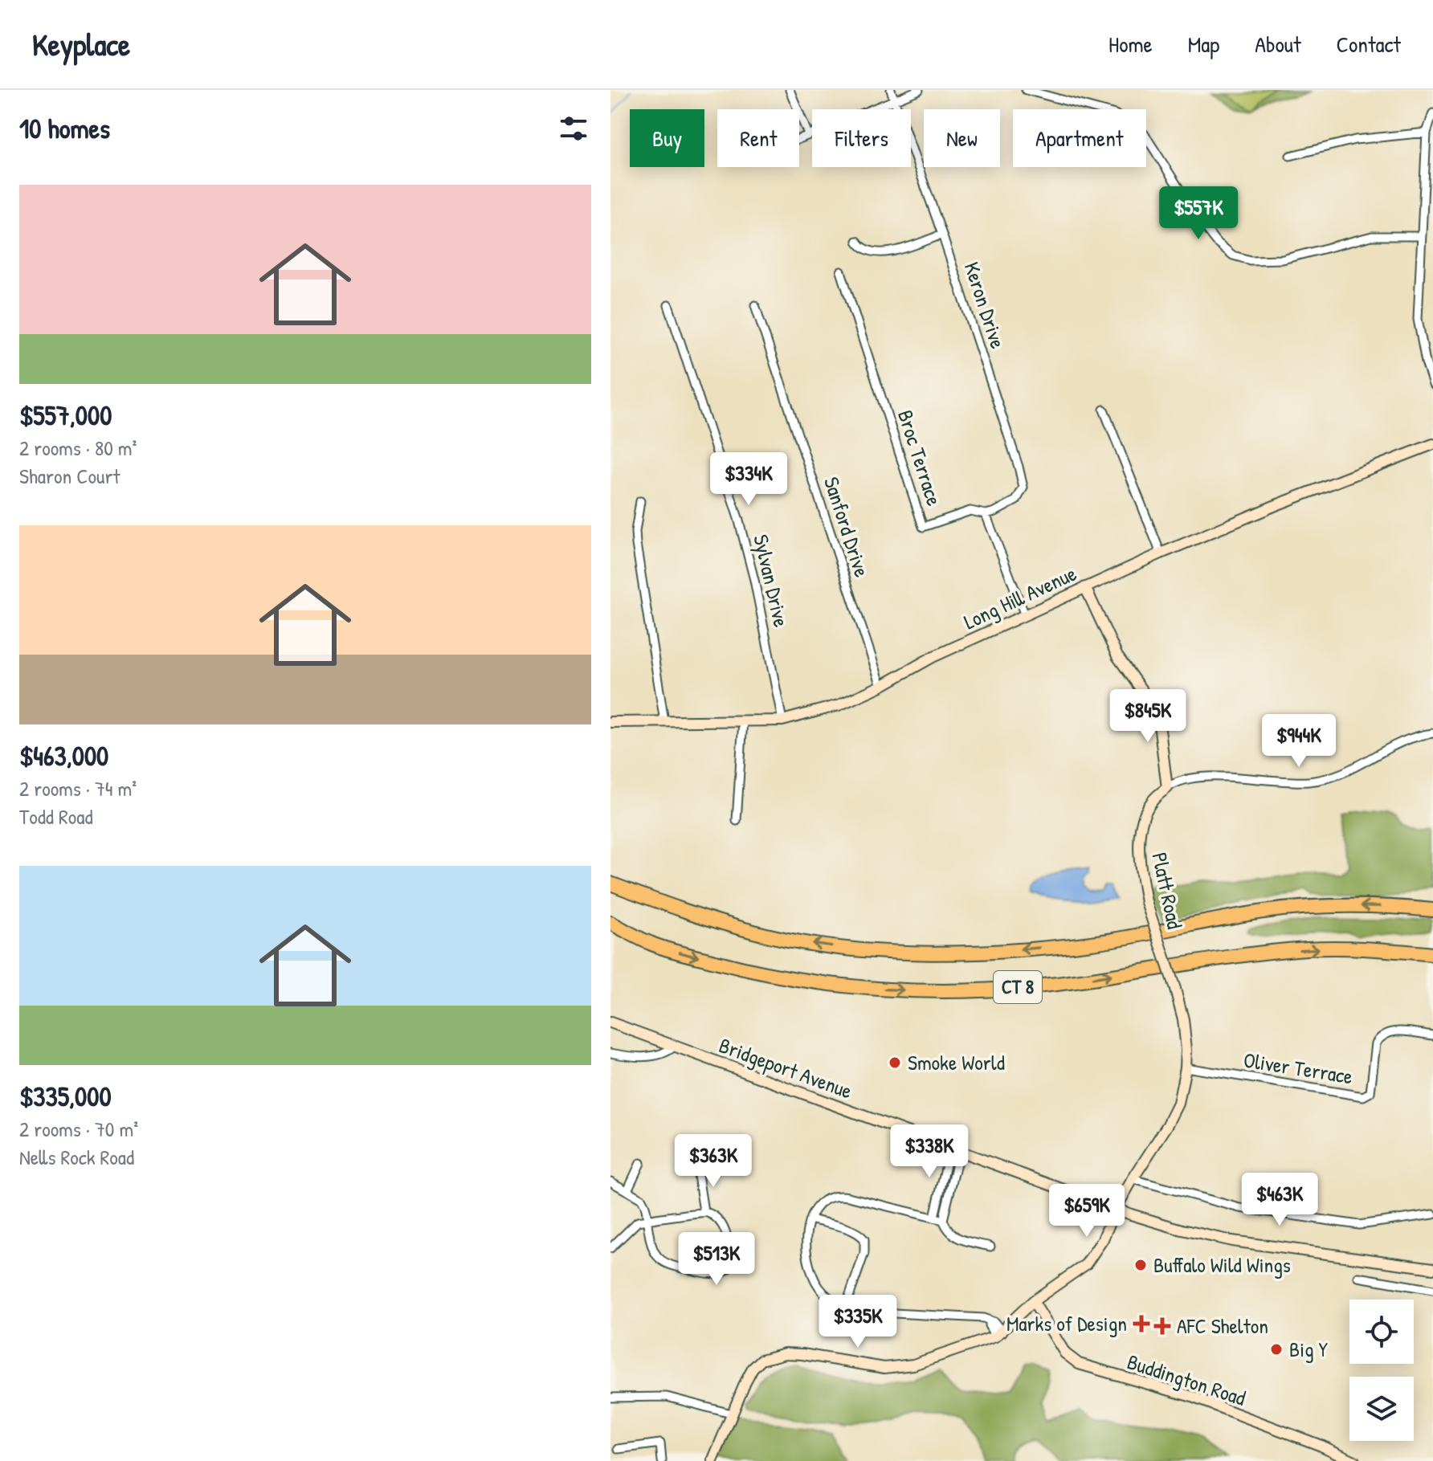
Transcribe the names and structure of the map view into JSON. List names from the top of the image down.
{
  "streets": {
    "highway": ["CT 8"],
    "street": [
      "Keron Drive",
      "Broc Terrace",
      "Sanford Drive",
      "Sylvan Drive",
      "Long Hill Avenue",
      "Platt Road",
      "Bridgeport Avenue",
      "Oliver Terrace",
      "Buddington Road"
    ]
  },
  "crossings": [
    ["Keron Drive", "Broc Terrace"],
    ["Sanford Drive", "Long Hill Avenue"],
    ["Sylvan Drive", "Long Hill Avenue"],
    ["Platt Road", "Bridgeport Avenue"],
    ["Platt Road", "Oliver Terrace"],
    ["Platt Road", "Buddington Road"]
  ],
  "places": {
    "other": ["Smoke World", "Buffalo Wild Wings", "Big Y"],
    "health": ["Marks of Design", "AFC Shelton"]
  },
  "page": {
    "header": "Keyplace",
    "nav": [
      "Home",
      "Map",
      "About",
      "Contact"
    ],
    "heading": "10 homes",
    "chip": [
      "Buy",
      "Rent",
      "Filters",
      "New",
      "Apartment"
    ],
    "list": [
      {
        "name": "$557,000",
        "note": "2 rooms · 80 m² · Sharon Court"
      },
      {
        "name": "$463,000",
        "note": "2 rooms · 74 m² · Todd Road"
      },
      {
        "name": "$335,000",
        "note": "2 rooms · 70 m² · Nells Rock Road"
      }
    ],
    "price": [
      "$557K",
      "$334K",
      "$845K",
      "$944K",
      "$338K",
      "$363K",
      "$463K",
      "$659K",
      "$513K",
      "$335K"
    ]
  }
}
